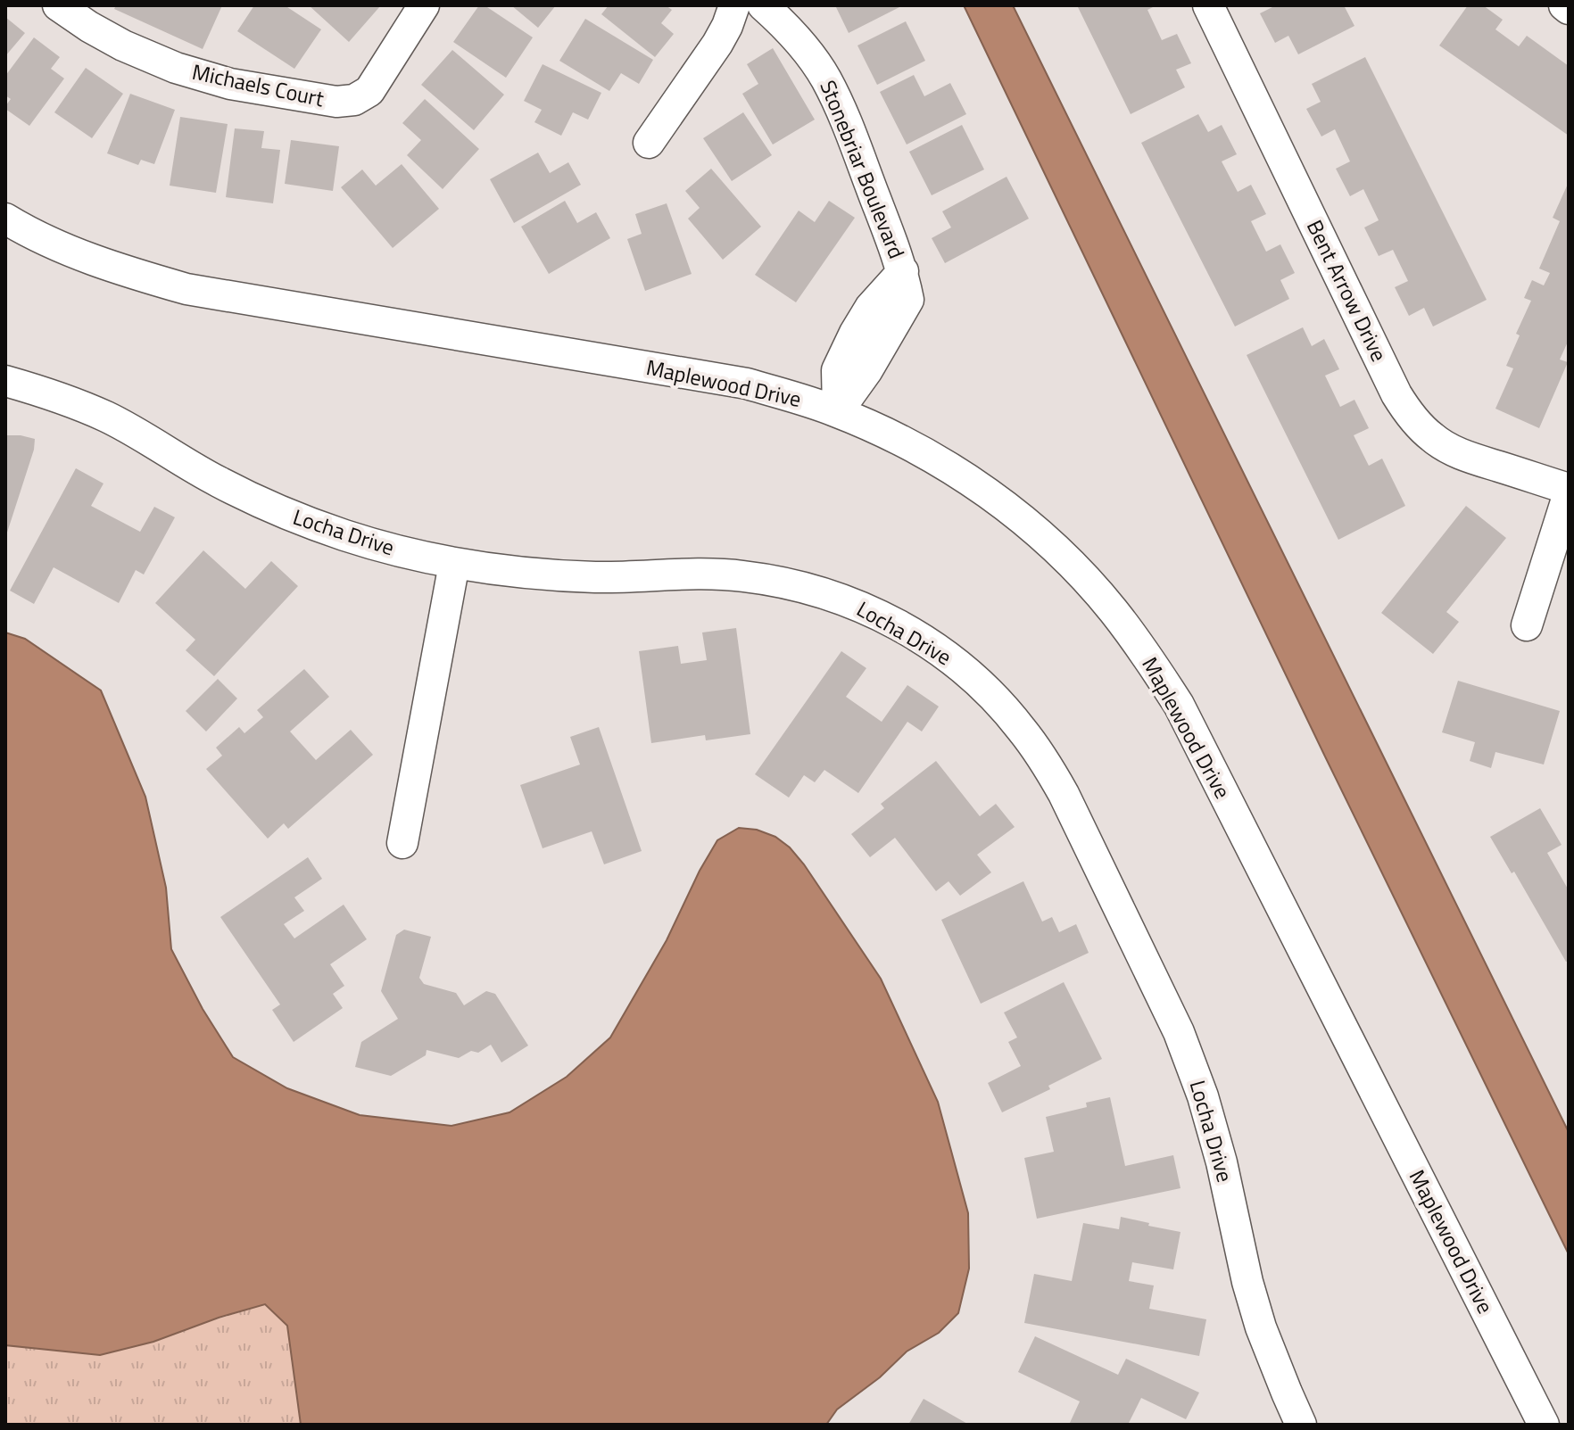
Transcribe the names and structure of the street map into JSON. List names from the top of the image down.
{
  "streets": {
    "street": [
      "Michaels Court",
      "Stonebriar Boulevard",
      "Bent Arrow Drive",
      "Maplewood Drive",
      "Locha Drive"
    ]
  },
  "crossings": [
    ["Stonebriar Boulevard", "Maplewood Drive"]
  ]
}
